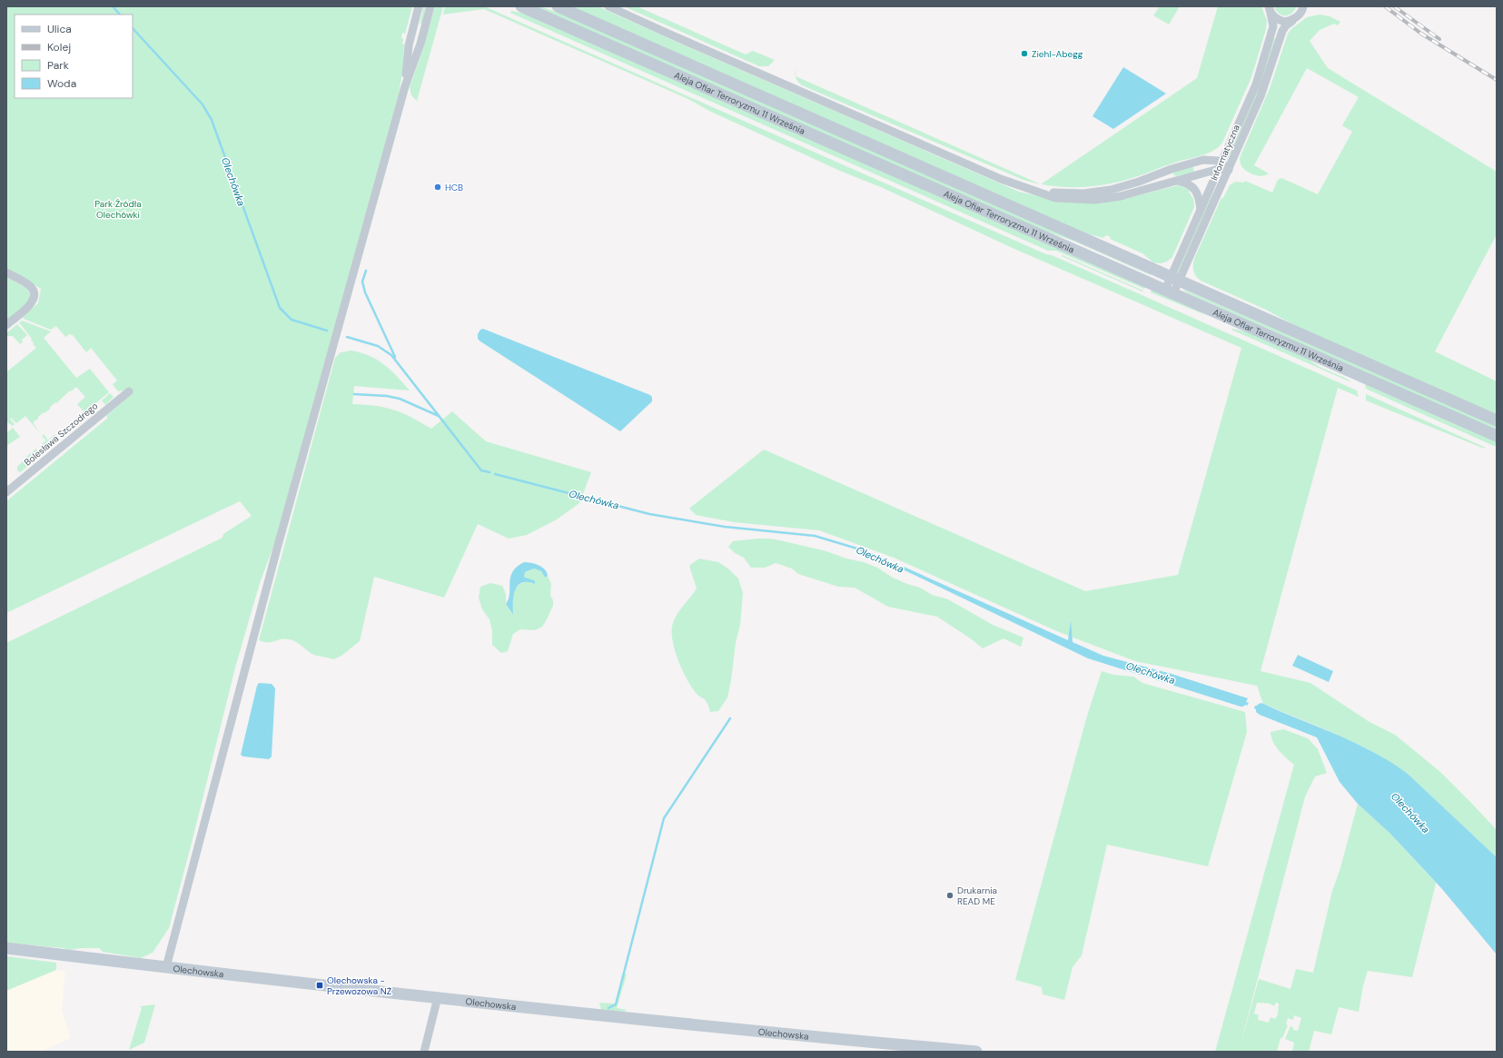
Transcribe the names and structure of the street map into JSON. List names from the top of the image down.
{
  "streets": {
    "street": [
      "Aleja Ofiar Terroryzmu 11 Września",
      "Informatyczna",
      "Bolesława Szczodrego",
      "Olechowska"
    ]
  },
  "crossings": [
    ["Aleja Ofiar Terroryzmu 11 Września", "Informatyczna"]
  ],
  "water": ["Olechówka"],
  "parks": ["Park Źródła Olechówki"],
  "places": {
    "other": ["Ziehl-Abegg", "HCB", "Drukarnia READ ME"],
    "transit": ["Olechowska - Przewozowa NŻ"]
  },
  "legend": [
    "Ulica",
    "Kolej",
    "Park",
    "Woda"
  ]
}
